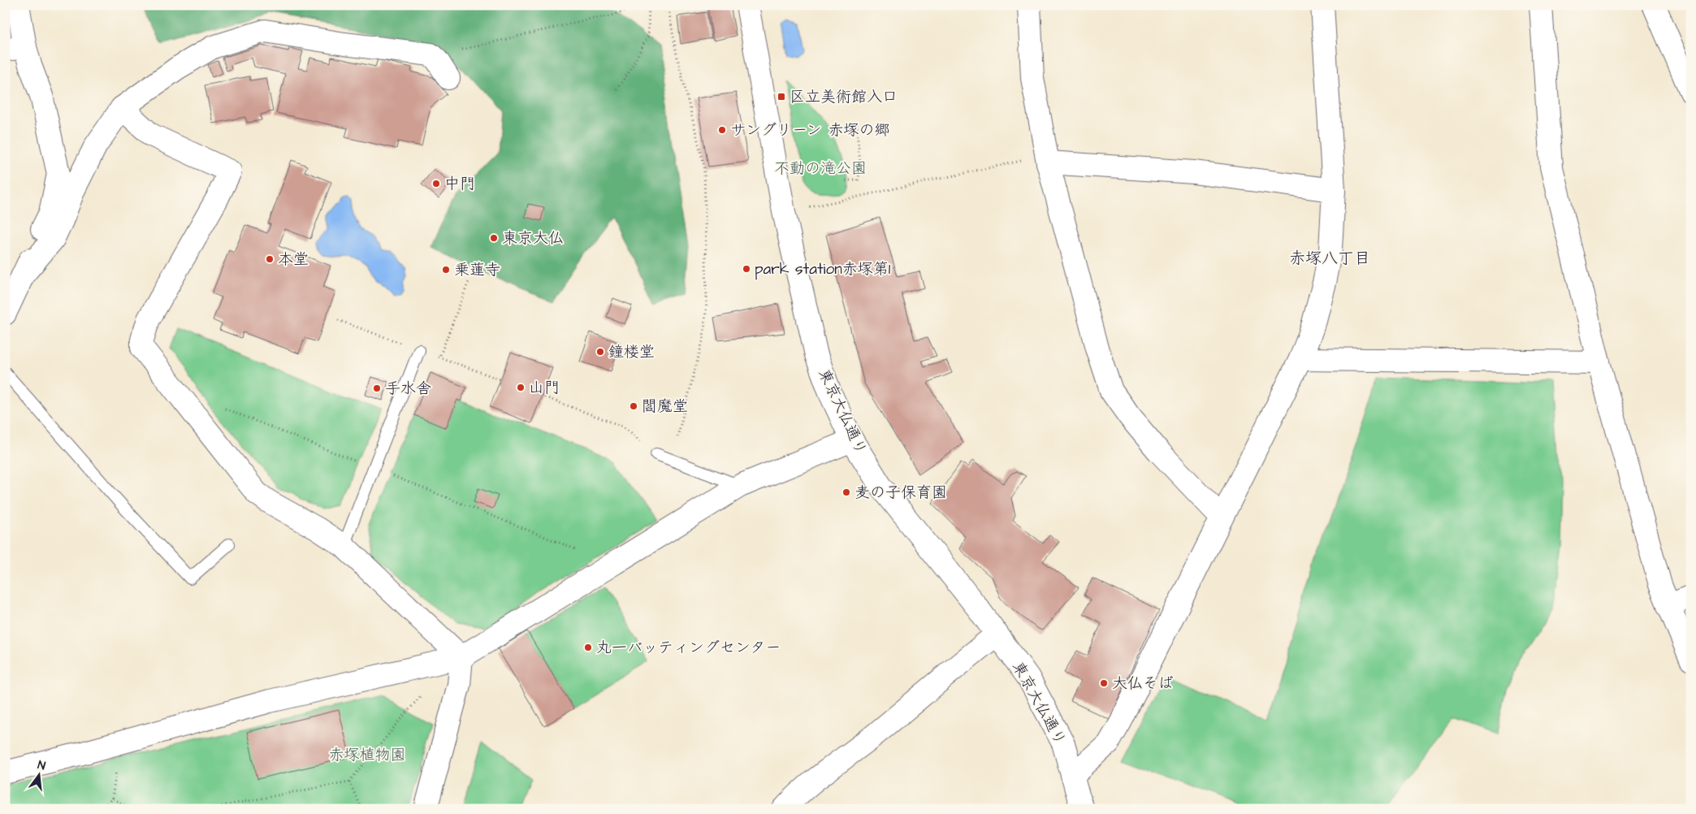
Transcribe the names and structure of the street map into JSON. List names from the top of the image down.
{
  "streets": {
    "street": ["東京大仏通り"]
  },
  "districts": ["赤塚八丁目"],
  "parks": ["不動の滝公園", "赤塚植物園"],
  "places": {
    "transit": ["区立美術館入口"],
    "other": [
      "サングリーン 赤塚の郷",
      "中門",
      "東京大仏",
      "本堂",
      "park station赤塚第1",
      "乗蓮寺",
      "鐘楼堂",
      "山門",
      "手水舎",
      "閻魔堂",
      "麦の子保育園",
      "丸一バッティングセンター",
      "大仏そば"
    ]
  },
  "north": "top"
}
